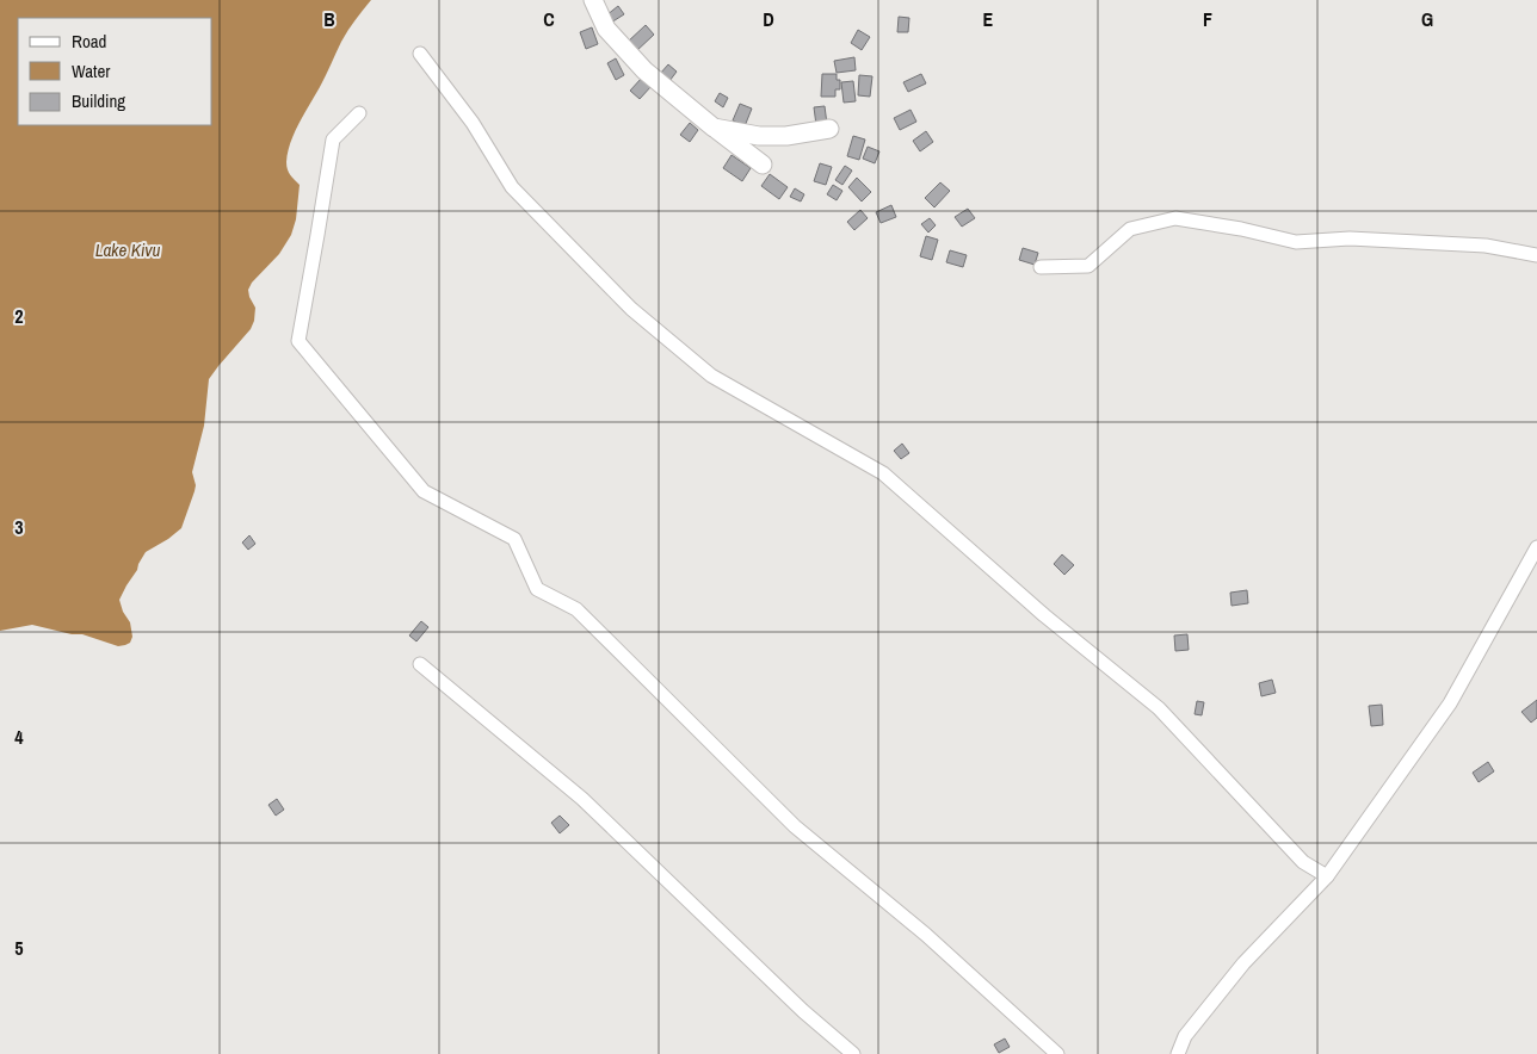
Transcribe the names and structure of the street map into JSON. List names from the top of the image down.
{
  "water": ["Lake Kivu"],
  "legend": ["Road", "Water", "Building"],
  "grid": {
    "columns": [
      "B",
      "C",
      "D",
      "E",
      "F",
      "G"
    ],
    "rows": [
      "2",
      "3",
      "4",
      "5"
    ]
  }
}
